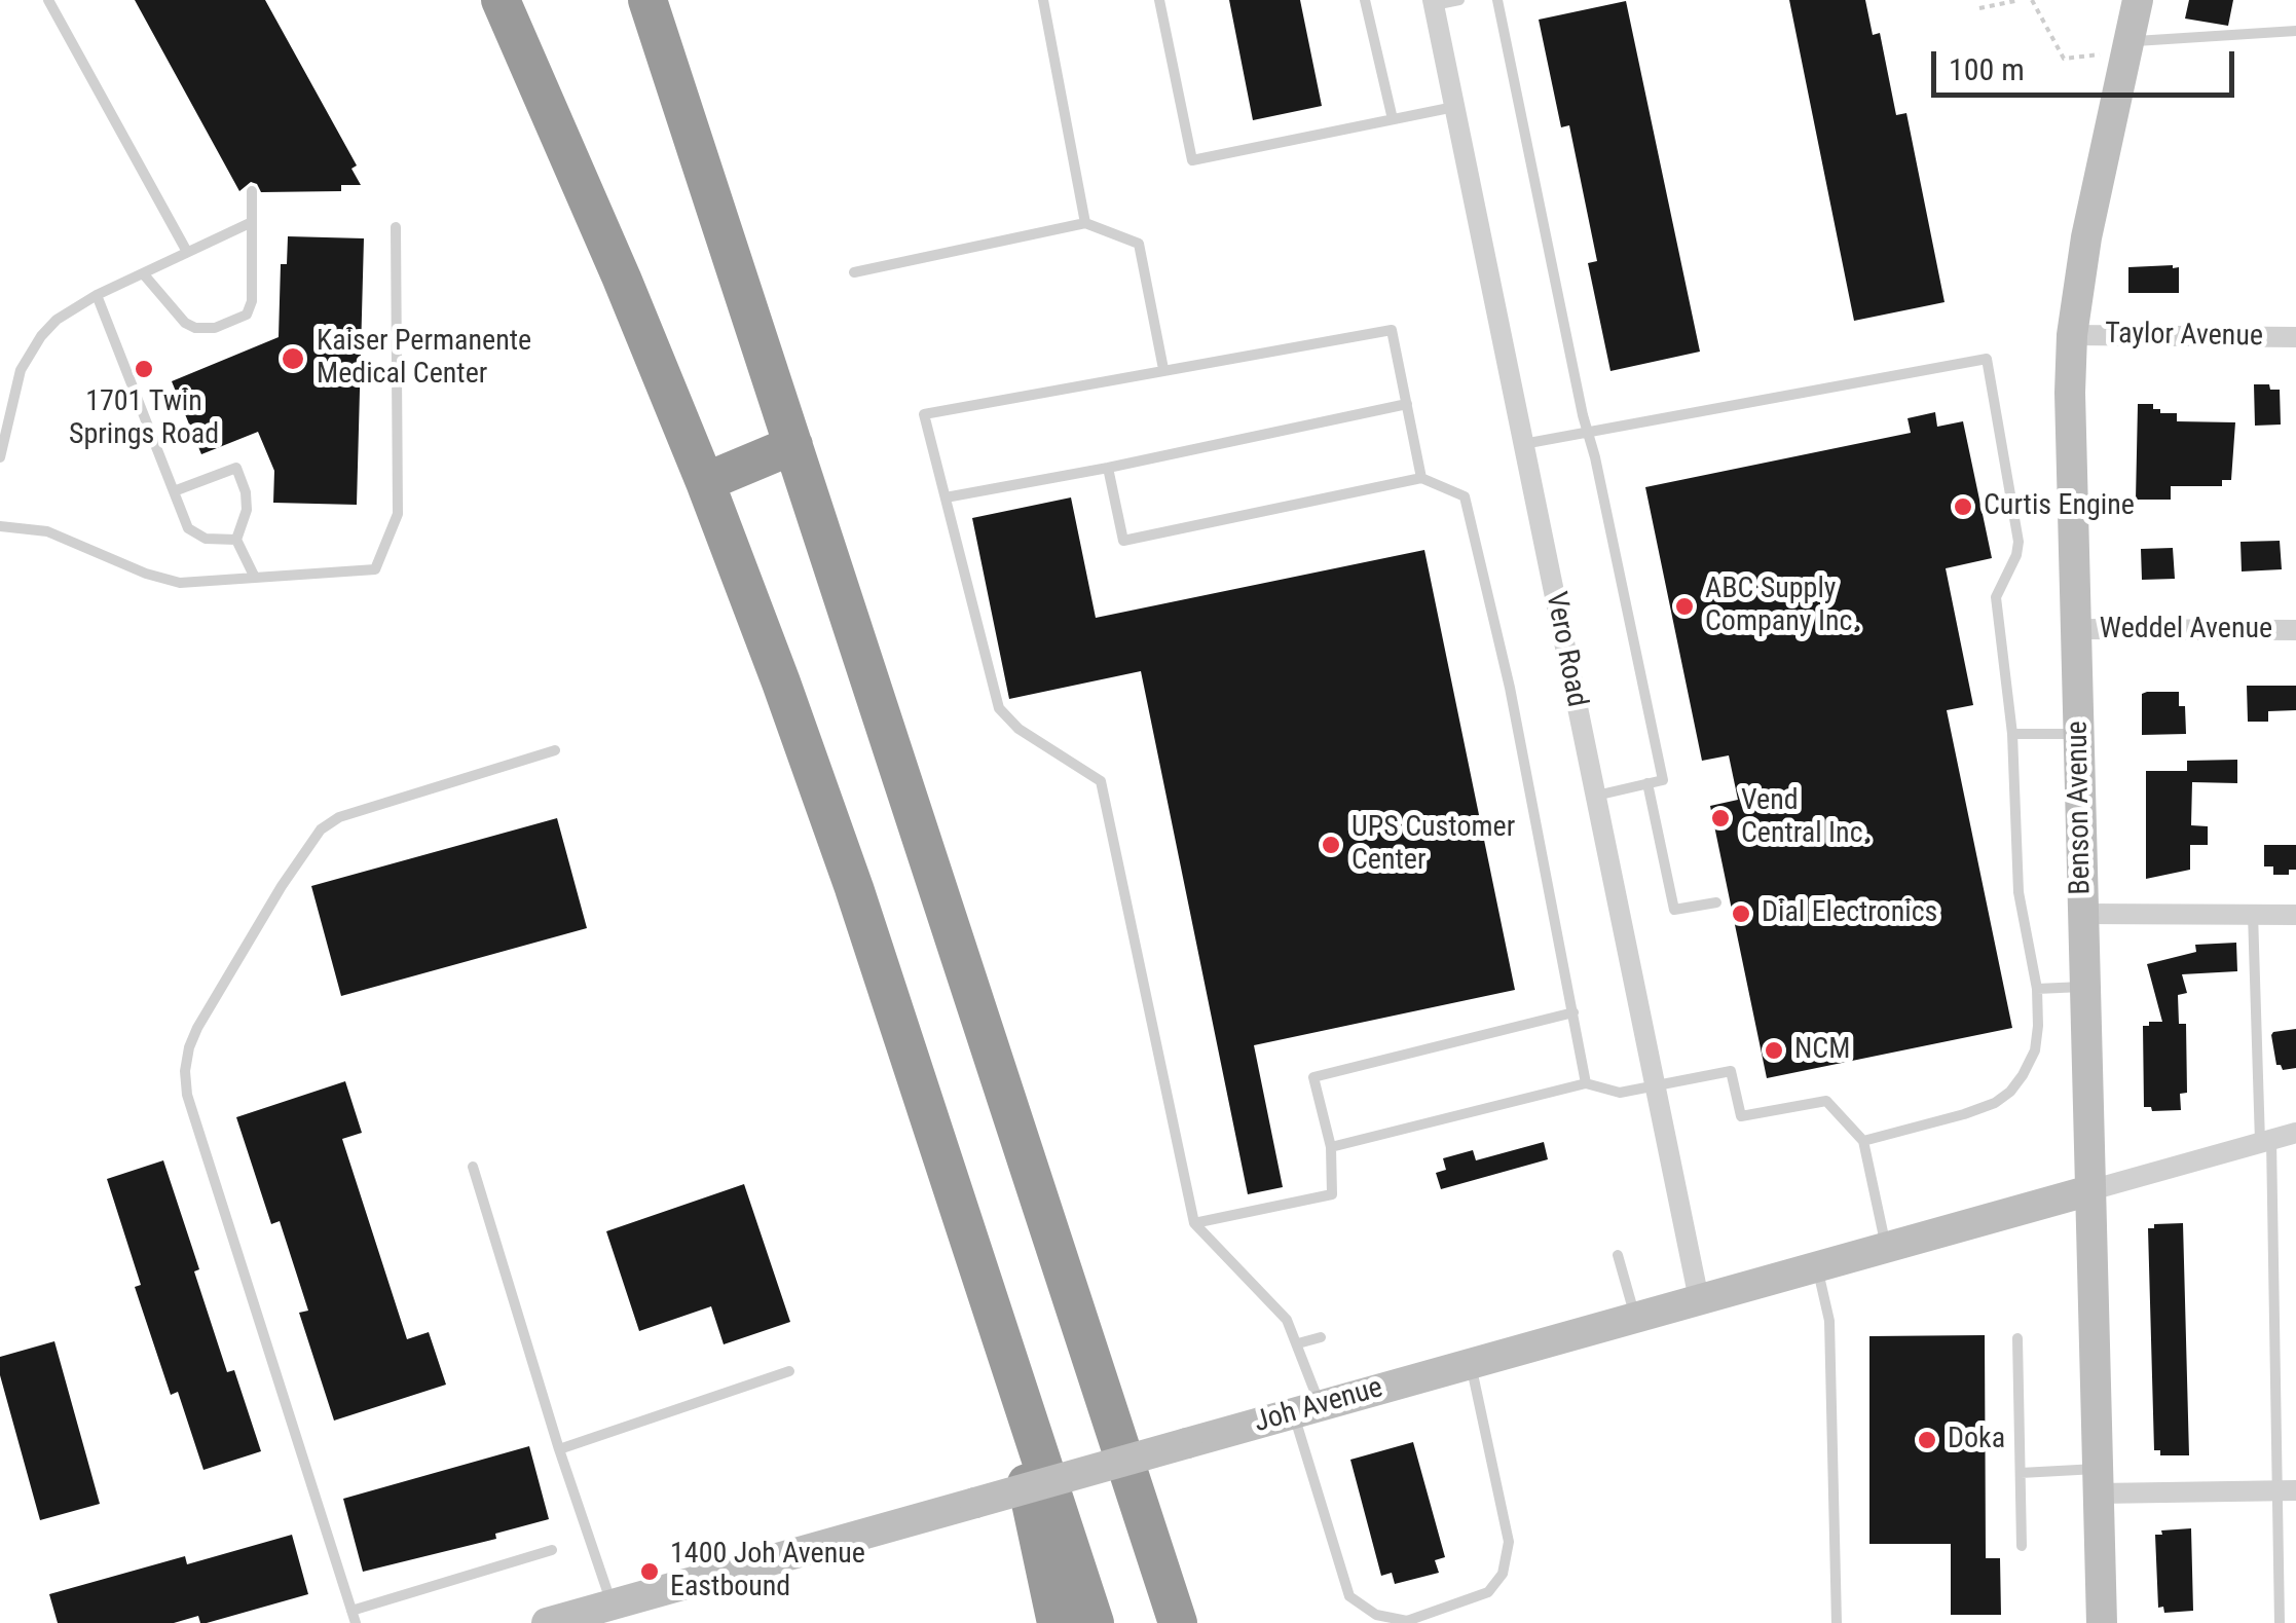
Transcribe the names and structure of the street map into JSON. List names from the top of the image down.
{
  "streets": {
    "street": [
      "Taylor Avenue",
      "Weddel Avenue",
      "Vero Road",
      "Benson Avenue",
      "Joh Avenue"
    ]
  },
  "crossings": [
    ["Taylor Avenue", "Benson Avenue"],
    ["Weddel Avenue", "Benson Avenue"],
    ["Vero Road", "Joh Avenue"],
    ["Benson Avenue", "Joh Avenue"]
  ],
  "places": [
    "Kaiser Permanente Medical Center",
    "1701 Twin Springs Road",
    "Curtis Engine",
    "ABC Supply Company Inc.",
    "Vend Central Inc.",
    "UPS Customer Center",
    "Dial Electronics",
    "NCM",
    "Doka",
    "1400 Joh Avenue Eastbound"
  ],
  "scale_bar": "100 m"
}
